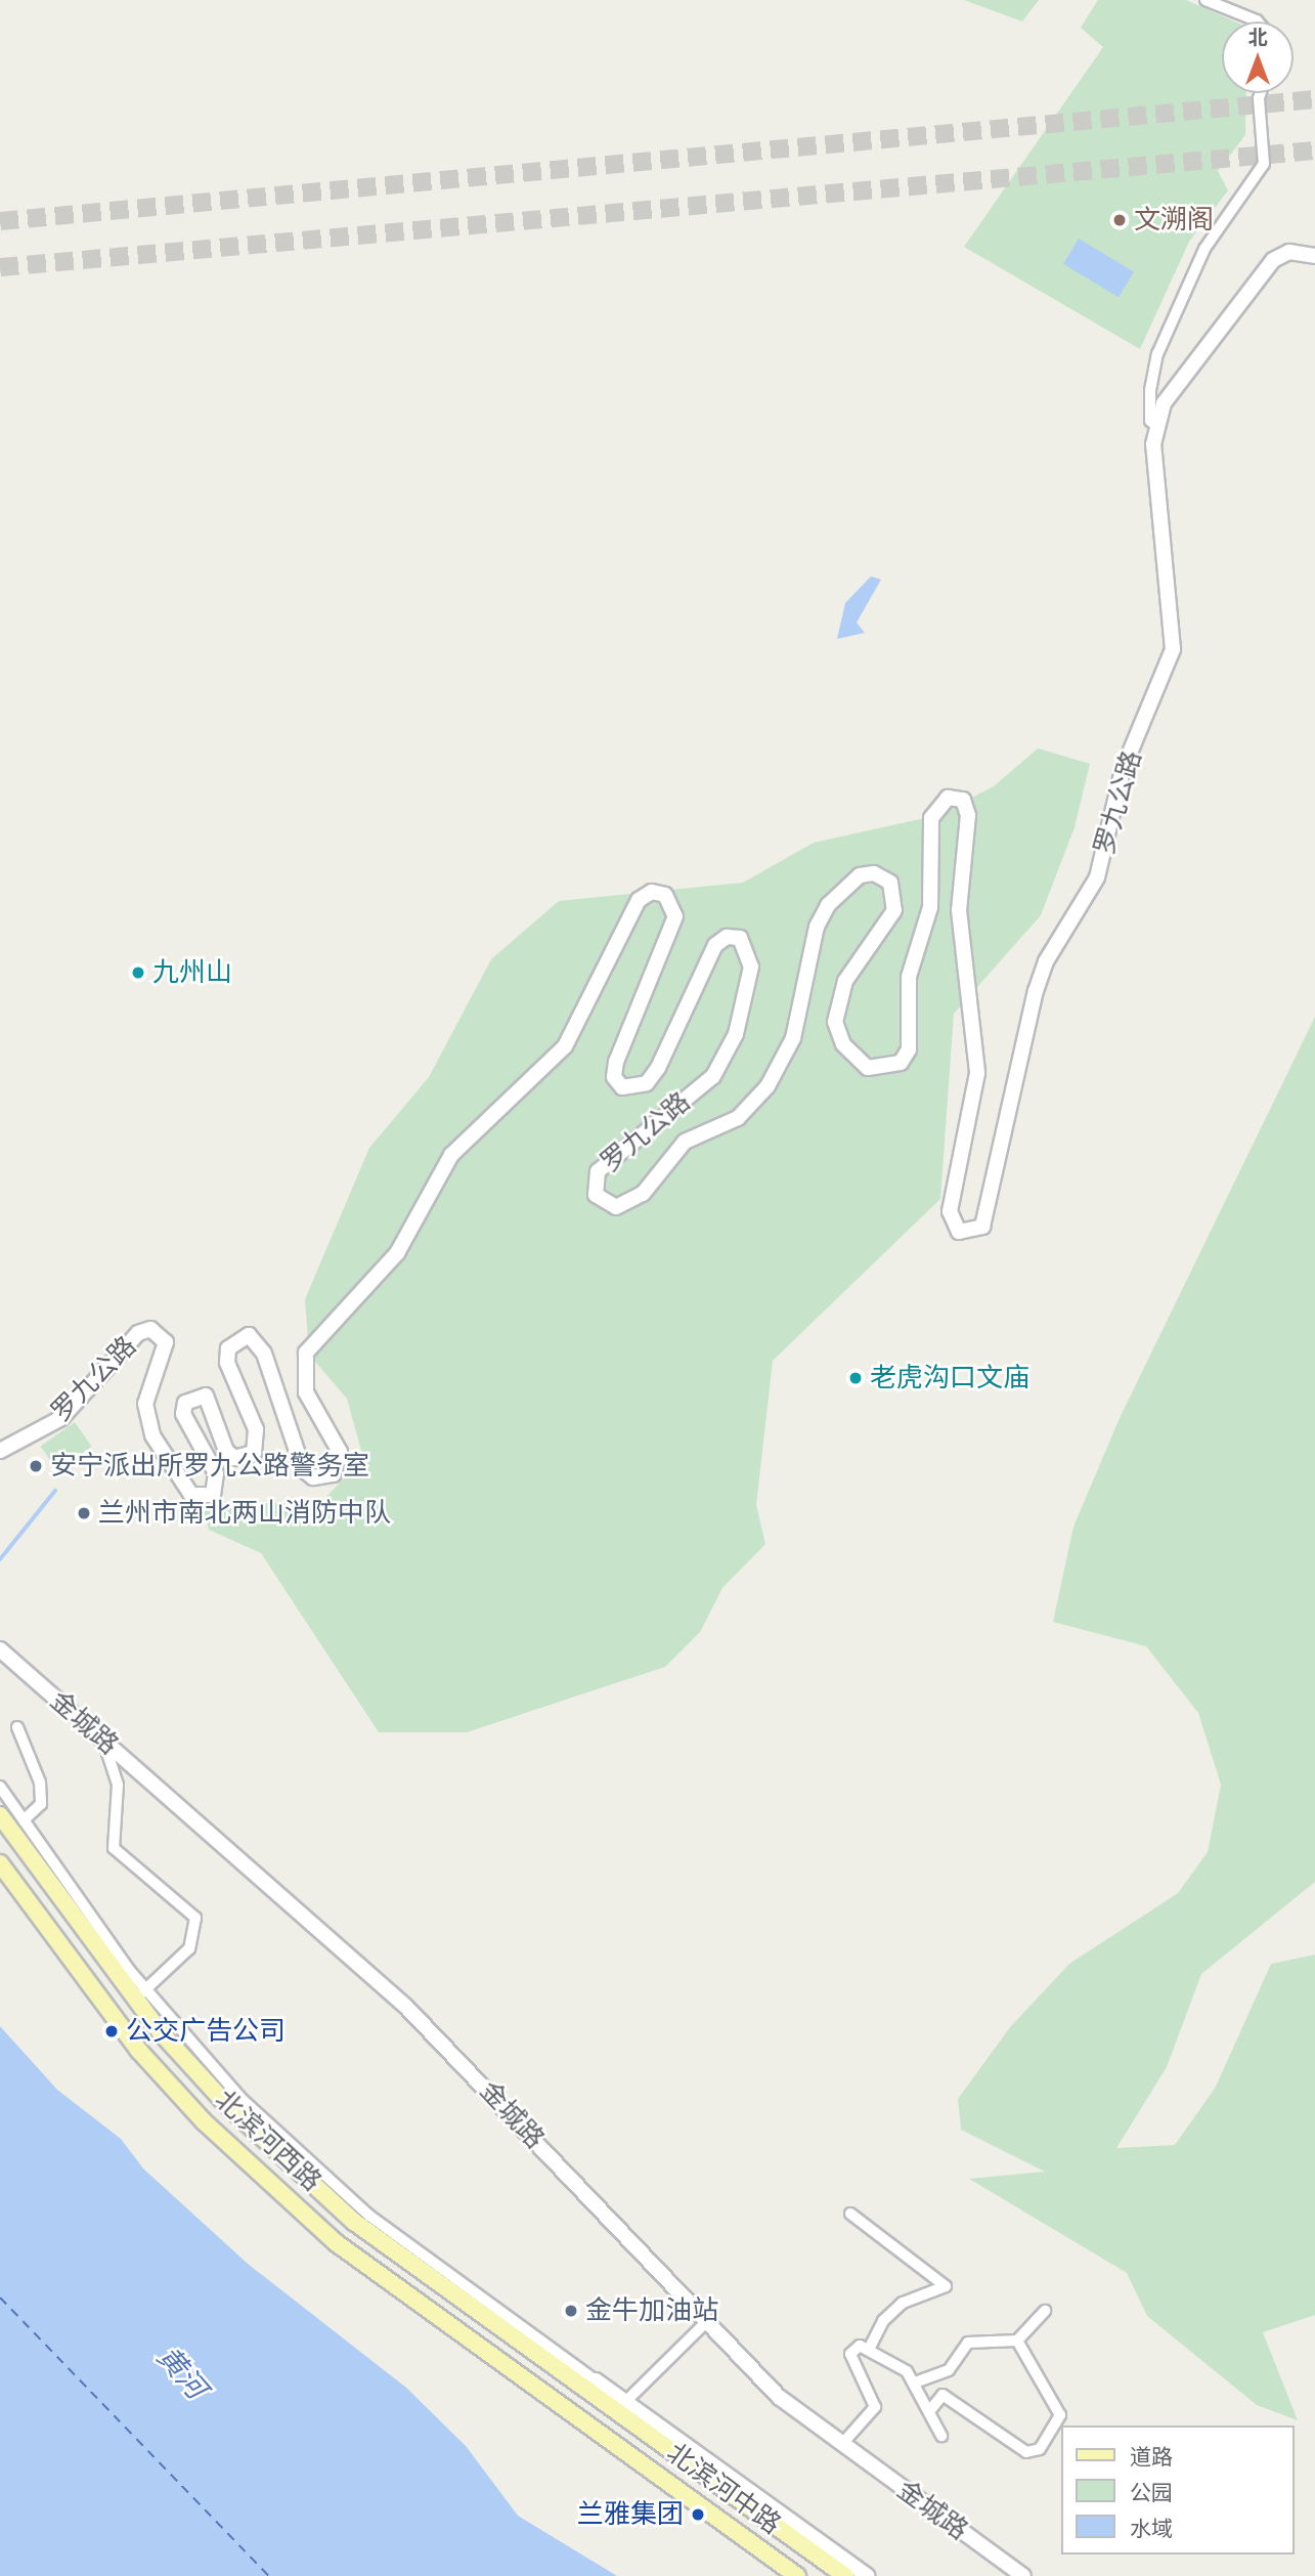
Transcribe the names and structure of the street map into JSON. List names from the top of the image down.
{
  "streets": {
    "main road": ["北滨河西路", "北滨河中路"],
    "street": ["罗九公路", "金城路"]
  },
  "crossings": [
    ["北滨河西路", "北滨河中路"]
  ],
  "water": ["黄河"],
  "places": [
    "文溯阁",
    "九州山",
    "老虎沟口文庙",
    "安宁派出所罗九公路警务室",
    "兰州市南北两山消防中队",
    "公交广告公司",
    "金牛加油站",
    "兰雅集团"
  ],
  "legend": ["道路", "公园", "水域"],
  "north": "top"
}
